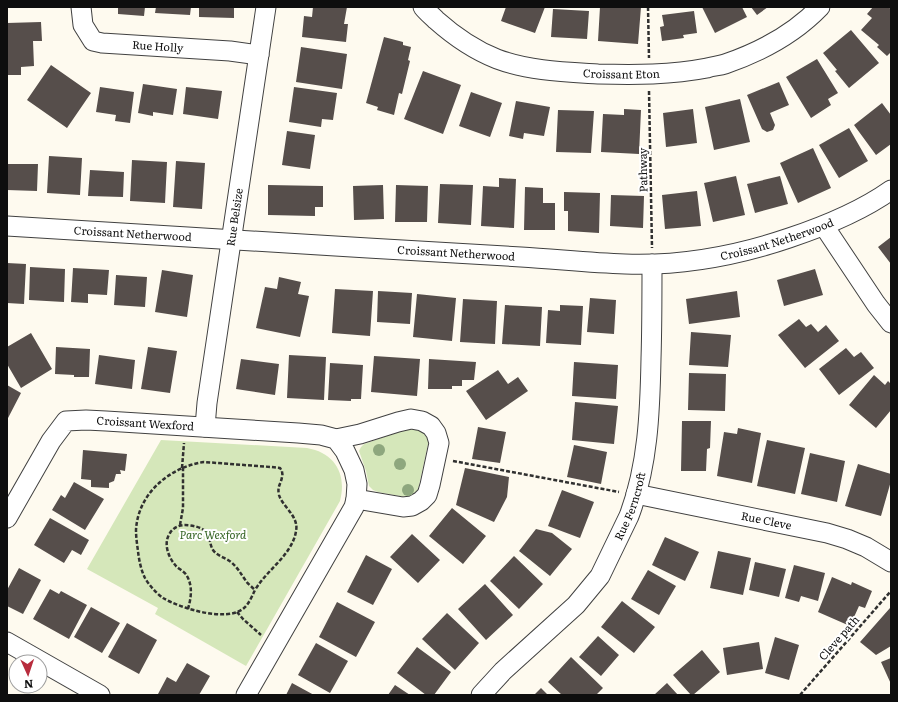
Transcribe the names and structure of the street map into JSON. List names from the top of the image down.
{
  "streets": {
    "street": [
      "Rue Holly",
      "Croissant Eton",
      "Rue Belsize",
      "Croissant Netherwood",
      "Croissant Wexford",
      "Rue Ferncroft",
      "Rue Cleve"
    ],
    "path": ["Pathway", "Cleve path"]
  },
  "crossings": [
    ["Rue Holly", "Rue Belsize"],
    ["Pathway", "Croissant Netherwood"],
    ["Pathway", "Rue Ferncroft"],
    ["Rue Belsize", "Croissant Netherwood"],
    ["Rue Belsize", "Croissant Wexford"],
    ["Croissant Netherwood", "Rue Ferncroft"],
    ["Rue Ferncroft", "Rue Cleve"]
  ],
  "parks": ["Parc Wexford"],
  "north": "bottom"
}
